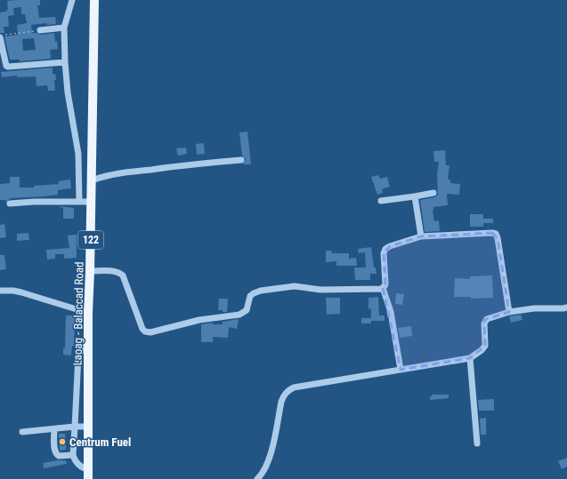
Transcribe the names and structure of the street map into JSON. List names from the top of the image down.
{
  "streets": {
    "main road": ["122", "Laoag - Balaccad Road"]
  },
  "places": ["Centrum Fuel"]
}
